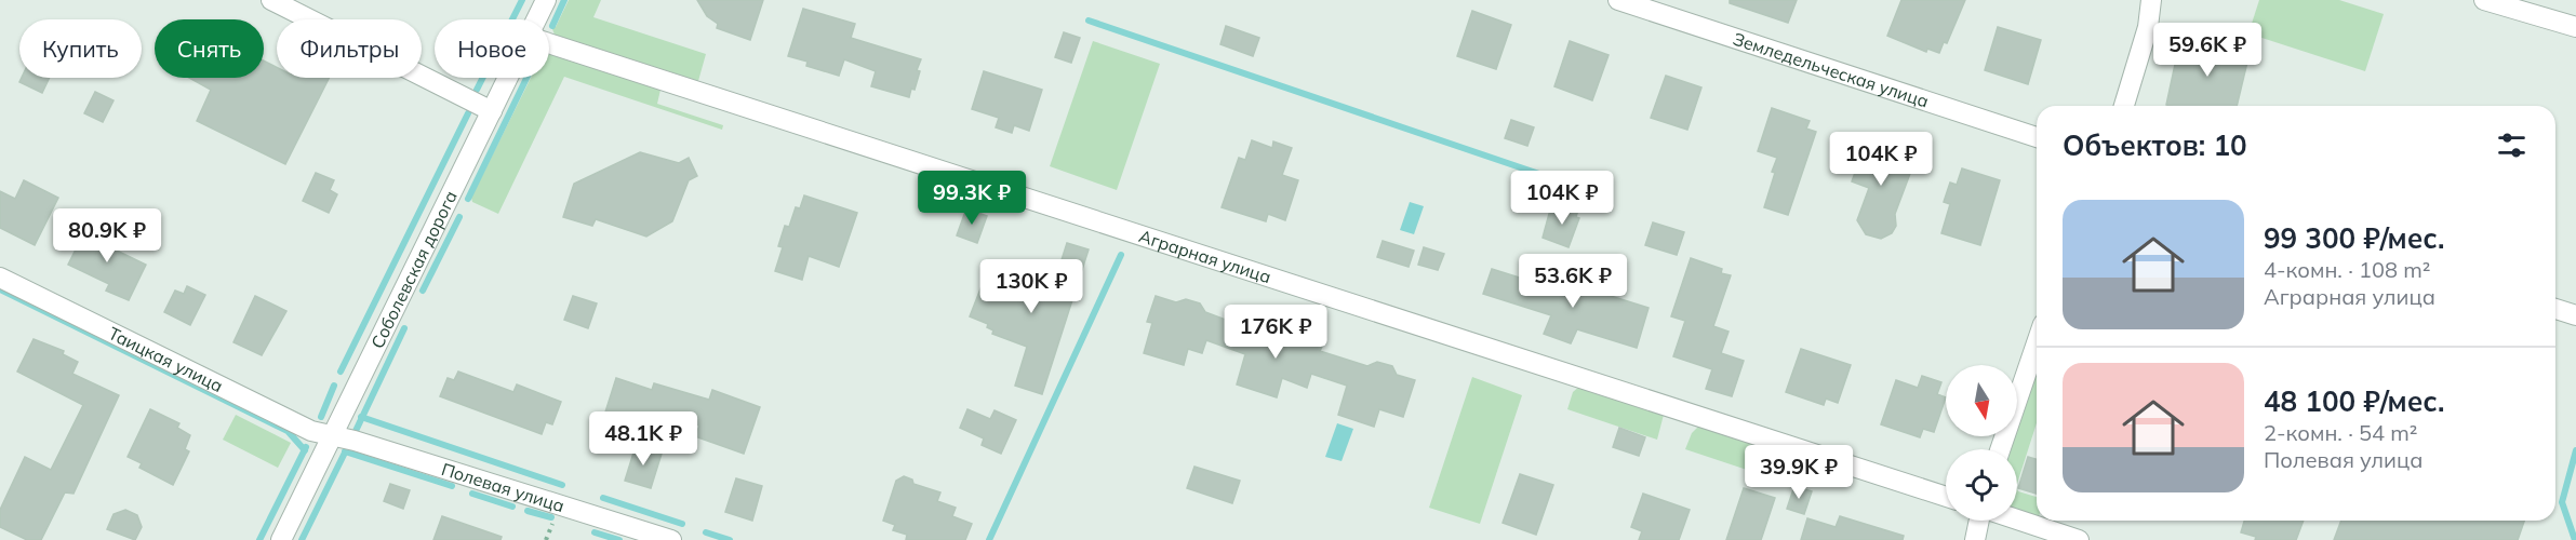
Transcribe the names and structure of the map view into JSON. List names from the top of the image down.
{
  "streets": {
    "street": [
      "Земледельческая улица",
      "Аграрная улица",
      "Соболевская дорога",
      "Таицкая улица",
      "Полевая улица"
    ]
  },
  "crossings": [
    ["Соболевская дорога", "Таицкая улица"],
    ["Соболевская дорога", "Полевая улица"],
    ["Таицкая улица", "Полевая улица"]
  ],
  "north": "bottom",
  "page": {
    "chip": [
      "Купить",
      "Снять",
      "Фильтры",
      "Новое"
    ],
    "price": [
      "59.6K ₽",
      "104K ₽",
      "99.3K ₽",
      "104K ₽",
      "80.9K ₽",
      "53.6K ₽",
      "130K ₽",
      "176K ₽",
      "48.1K ₽",
      "39.9K ₽"
    ],
    "heading": "Объектов: 10",
    "list": [
      {
        "name": "99 300 ₽/мес.",
        "note": "4-комн. · 108 m² · Аграрная улица"
      },
      {
        "name": "48 100 ₽/мес.",
        "note": "2-комн. · 54 m² · Полевая улица"
      }
    ]
  }
}
